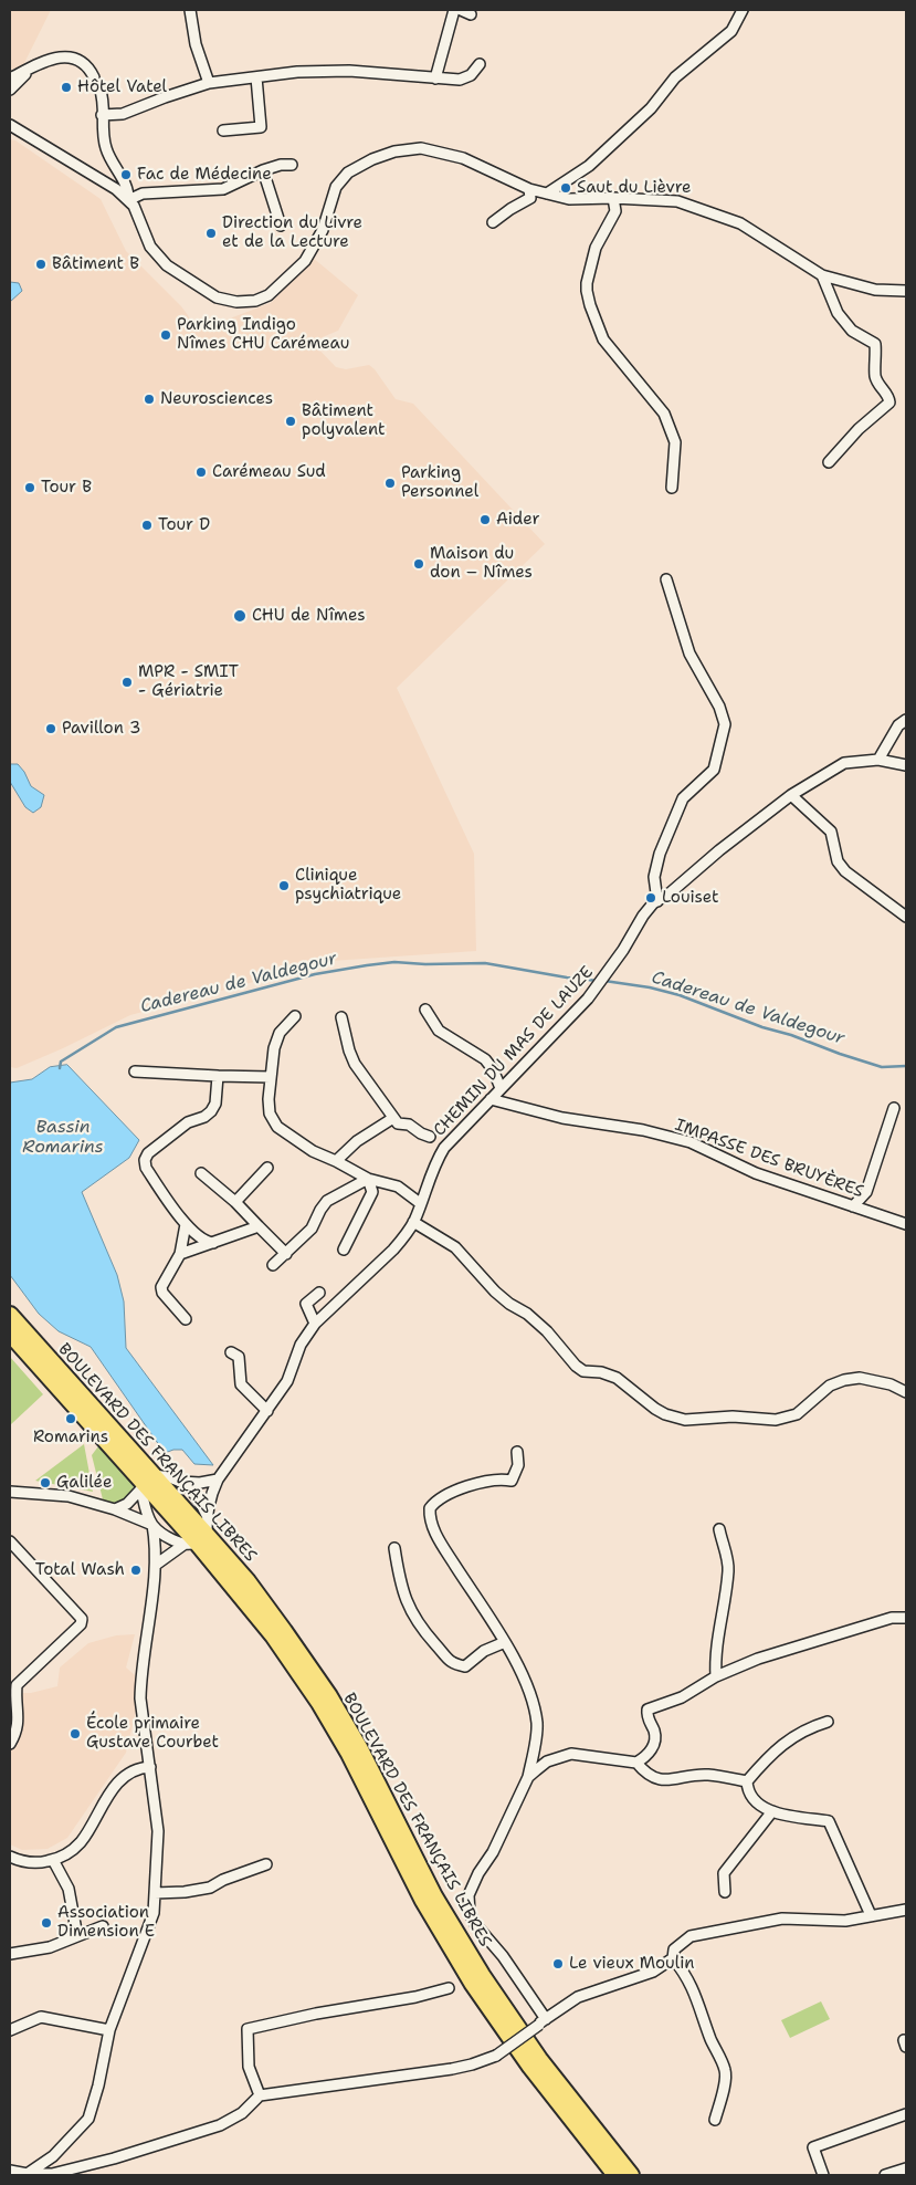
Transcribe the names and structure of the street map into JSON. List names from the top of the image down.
{
  "streets": {
    "main road": ["BOULEVARD DES FRANÇAIS LIBRES"],
    "street": ["CHEMIN DU MAS DE LAUZE", "IMPASSE DES BRUYÈRES"]
  },
  "crossings": [
    ["CHEMIN DU MAS DE LAUZE", "IMPASSE DES BRUYÈRES"],
    ["CHEMIN DU MAS DE LAUZE", "BOULEVARD DES FRANÇAIS LIBRES"]
  ],
  "water": ["Cadereau de Valdegour", "Bassin Romarins"],
  "places": [
    "Hôtel Vatel",
    "Fac de Médecine",
    "Saut du Lièvre",
    "Direction du Livre et de la Lecture",
    "Bâtiment B",
    "Parking Indigo Nîmes CHU Carémeau",
    "Neurosciences",
    "Bâtiment polyvalent",
    "Carémeau Sud",
    "Parking Personnel",
    "Tour B",
    "Aider",
    "Tour D",
    "Maison du don – Nîmes",
    "CHU de Nîmes",
    "MPR - SMIT - Gériatrie",
    "Pavillon 3",
    "Clinique psychiatrique",
    "Louiset",
    "Romarins",
    "Galilée",
    "Total Wash",
    "École primaire Gustave Courbet",
    "Association Dimension E",
    "Le vieux Moulin"
  ]
}
